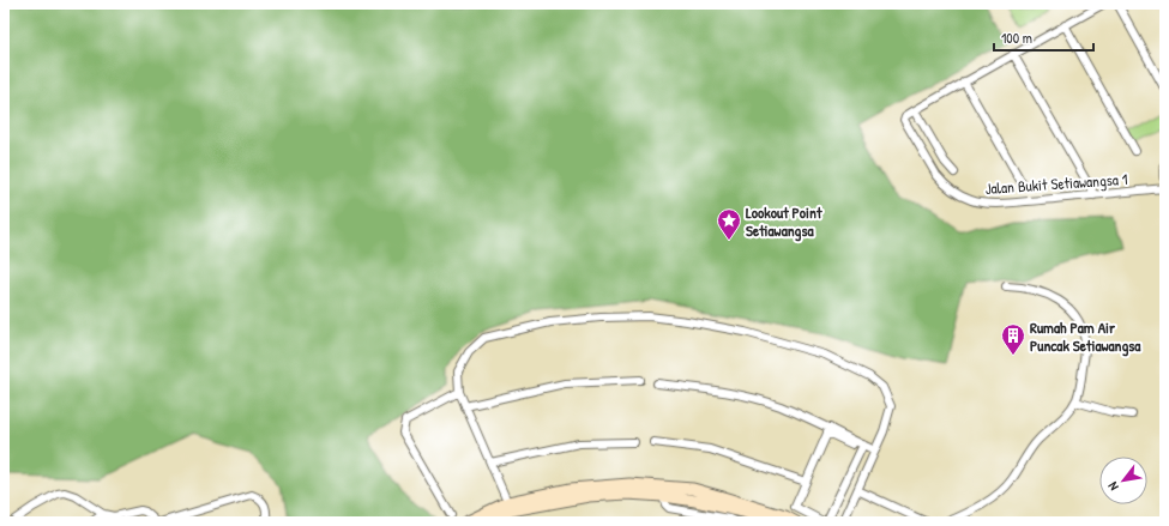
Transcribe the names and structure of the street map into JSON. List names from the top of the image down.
{
  "streets": {
    "street": ["Jalan Bukit Setiawangsa 1"]
  },
  "places": {
    "place": ["Lookout Point Setiawangsa"],
    "building": ["Rumah Pam Air Puncak Setiawangsa"]
  },
  "scale_bar": "100 m",
  "north": "bottom left"
}
